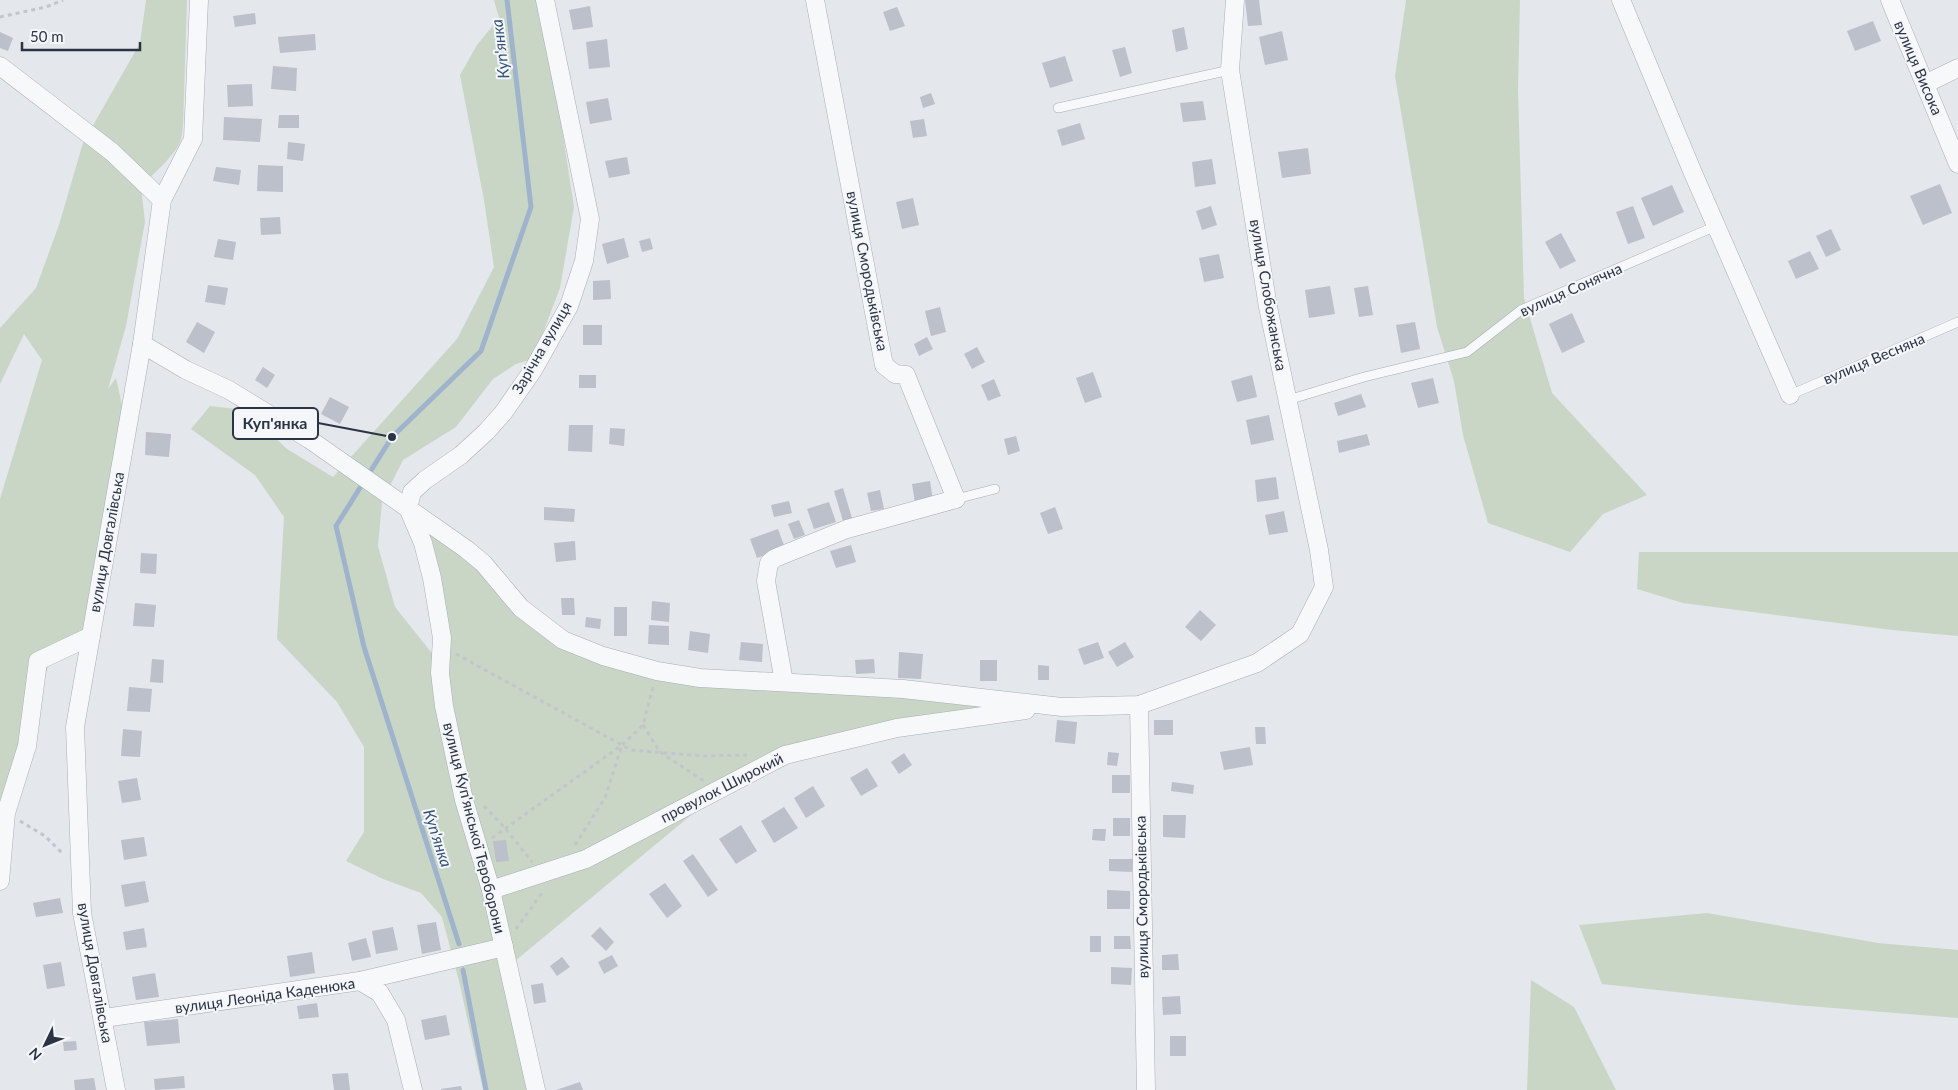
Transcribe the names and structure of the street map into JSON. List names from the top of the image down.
{
  "streets": {
    "street": [
      "вулиця Висока",
      "вулиця Смородьківська",
      "вулиця Слобожанська",
      "Зарічна вулиця",
      "вулиця Довгалівська",
      "провулок Широкий",
      "вулиця Куп'янської Тероборони",
      "вулиця Леоніда Каденюка"
    ],
    "lane": ["вулиця Сонячна", "вулиця Весняна"]
  },
  "crossings": [
    ["вулиця Смородьківська", "вулиця Слобожанська"],
    ["вулиця Сонячна", "вулиця Слобожанська"],
    ["Зарічна вулиця", "вулиця Куп'янської Тероборони"],
    ["вулиця Довгалівська", "вулиця Леоніда Каденюка"],
    ["провулок Широкий", "вулиця Куп'янської Тероборони"]
  ],
  "water": ["Куп'янка"],
  "places": ["Куп'янка"],
  "scale_bar": "50 m",
  "north": "bottom left"
}
